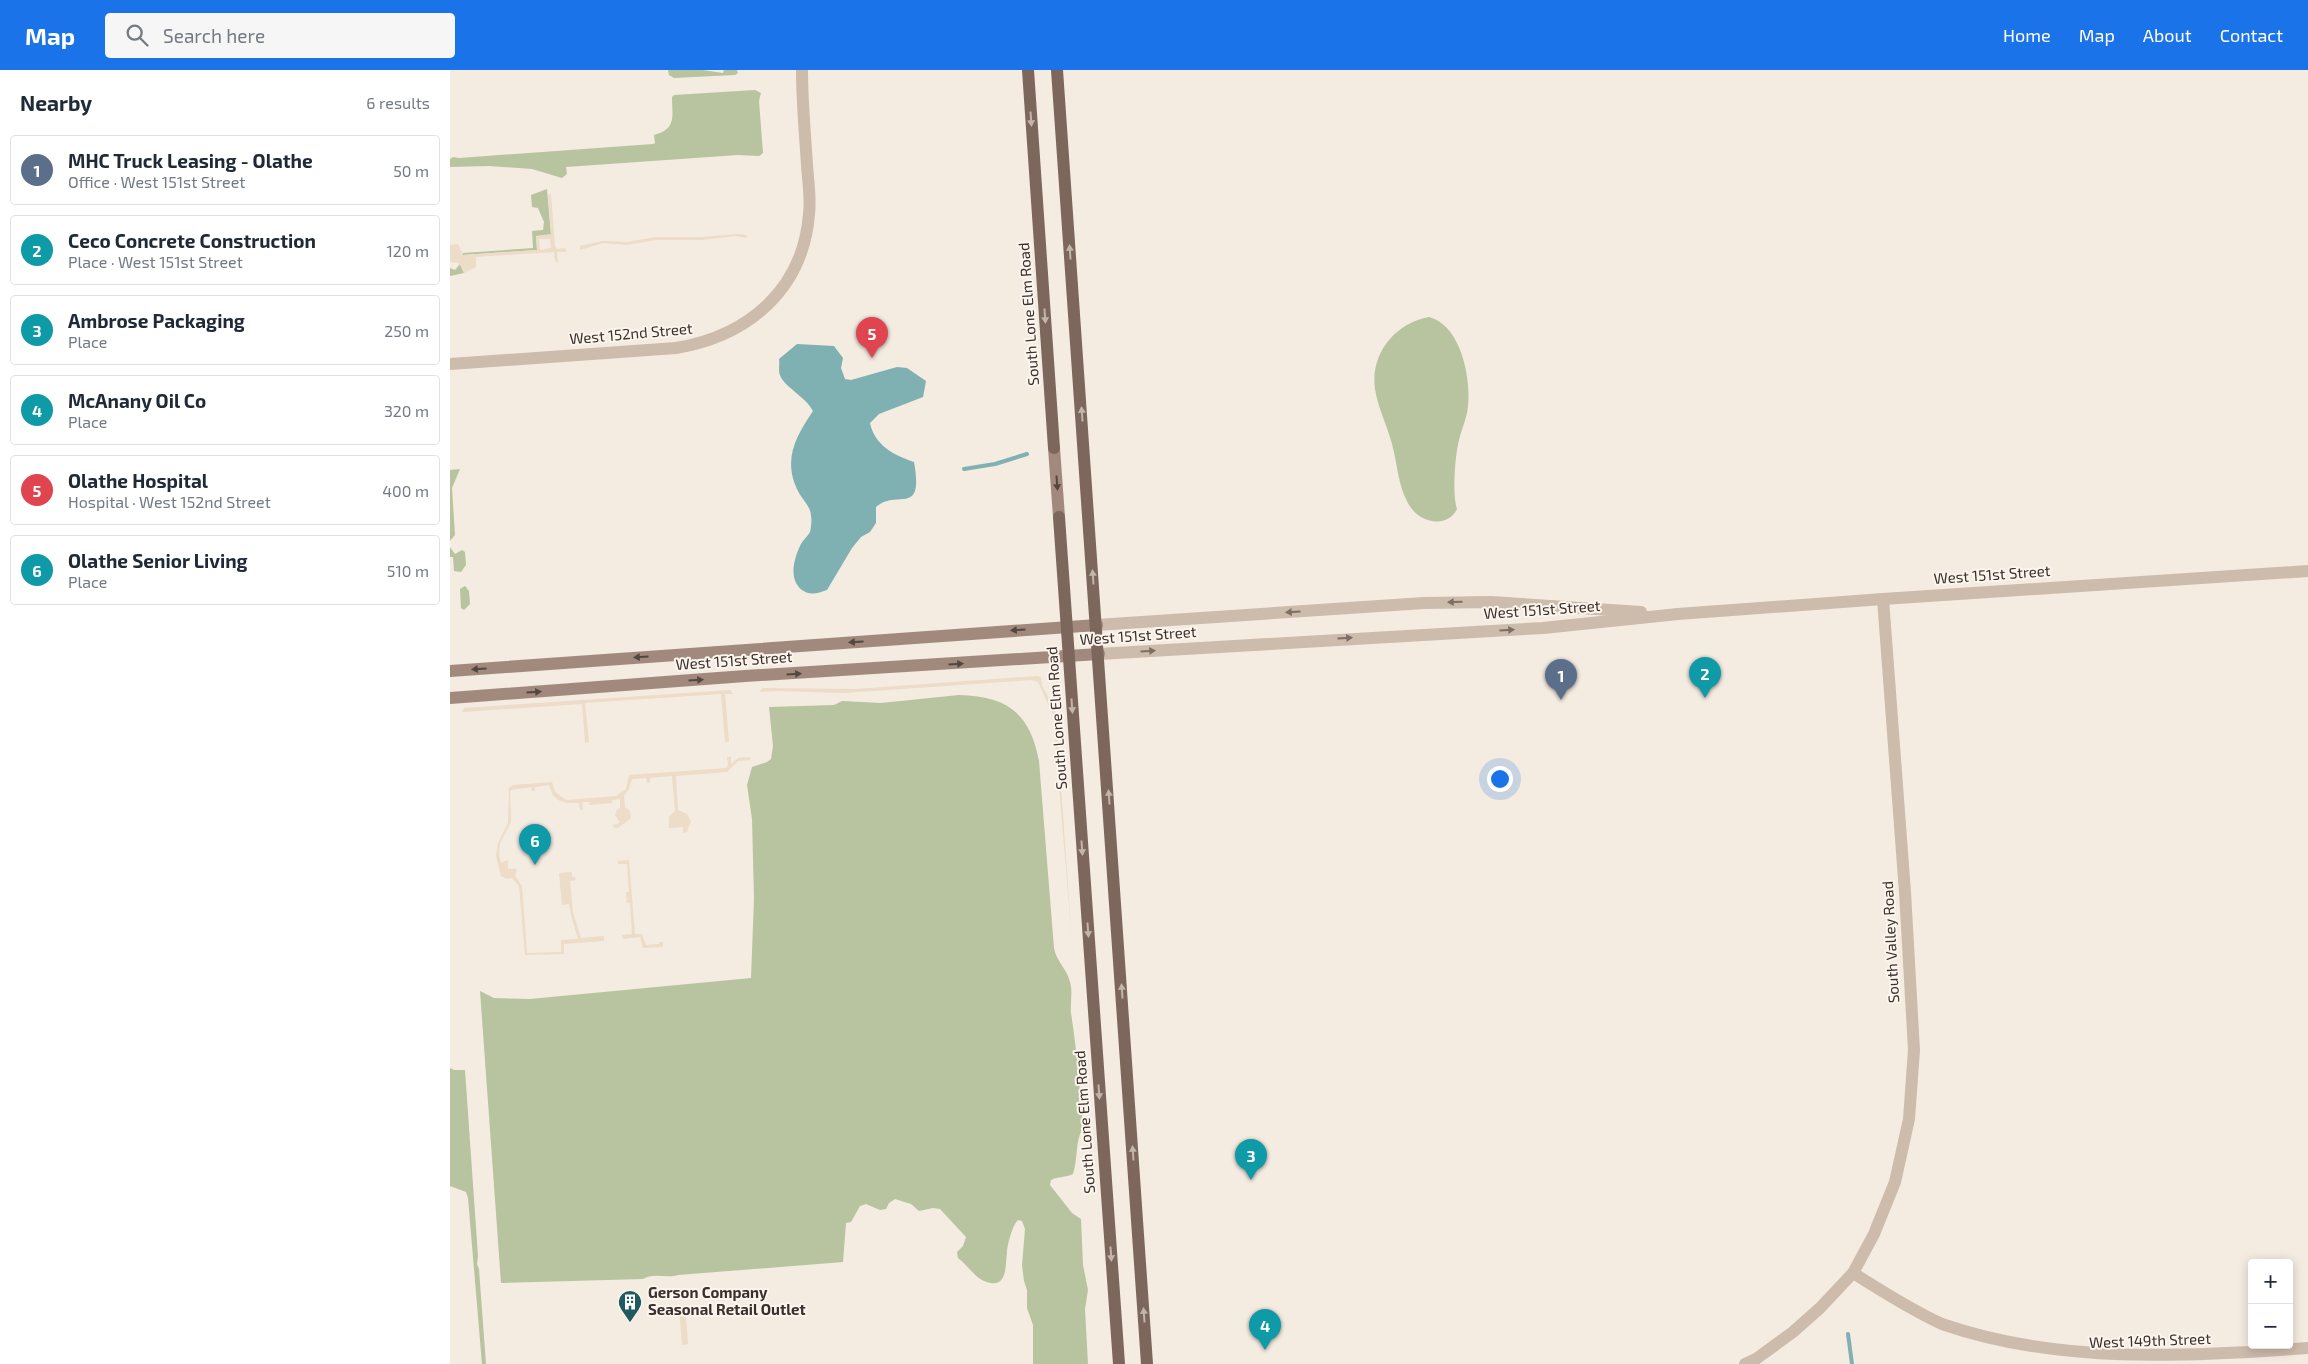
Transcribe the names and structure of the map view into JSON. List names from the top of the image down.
{
  "streets": {
    "main road": ["South Lone Elm Road", "West 151st Street"],
    "street": ["West 152nd Street", "South Valley Road", "West 149th Street"]
  },
  "crossings": [
    ["South Lone Elm Road", "West 151st Street"],
    ["West 151st Street", "South Valley Road"],
    ["South Valley Road", "West 149th Street"]
  ],
  "places": {
    "building": ["Gerson Company Seasonal Retail Outlet"]
  },
  "page": {
    "header": "Map",
    "search": "Search here",
    "nav": [
      "Home",
      "Map",
      "About",
      "Contact"
    ],
    "heading": ["Nearby", "6 results"],
    "list": [
      {
        "mark": "1",
        "name": "MHC Truck Leasing - Olathe",
        "note": "Office · West 151st Street",
        "value": "50 m"
      },
      {
        "mark": "2",
        "name": "Ceco Concrete Construction",
        "note": "Place · West 151st Street",
        "value": "120 m"
      },
      {
        "mark": "3",
        "name": "Ambrose Packaging",
        "note": "Place",
        "value": "250 m"
      },
      {
        "mark": "4",
        "name": "McAnany Oil Co",
        "note": "Place",
        "value": "320 m"
      },
      {
        "mark": "5",
        "name": "Olathe Hospital",
        "note": "Hospital · West 152nd Street",
        "value": "400 m"
      },
      {
        "mark": "6",
        "name": "Olathe Senior Living",
        "note": "Place",
        "value": "510 m"
      }
    ],
    "pins": [
      "5",
      "2",
      "1",
      "6",
      "3",
      "4"
    ],
    "map_buttons": ["+", "−"]
  }
}
